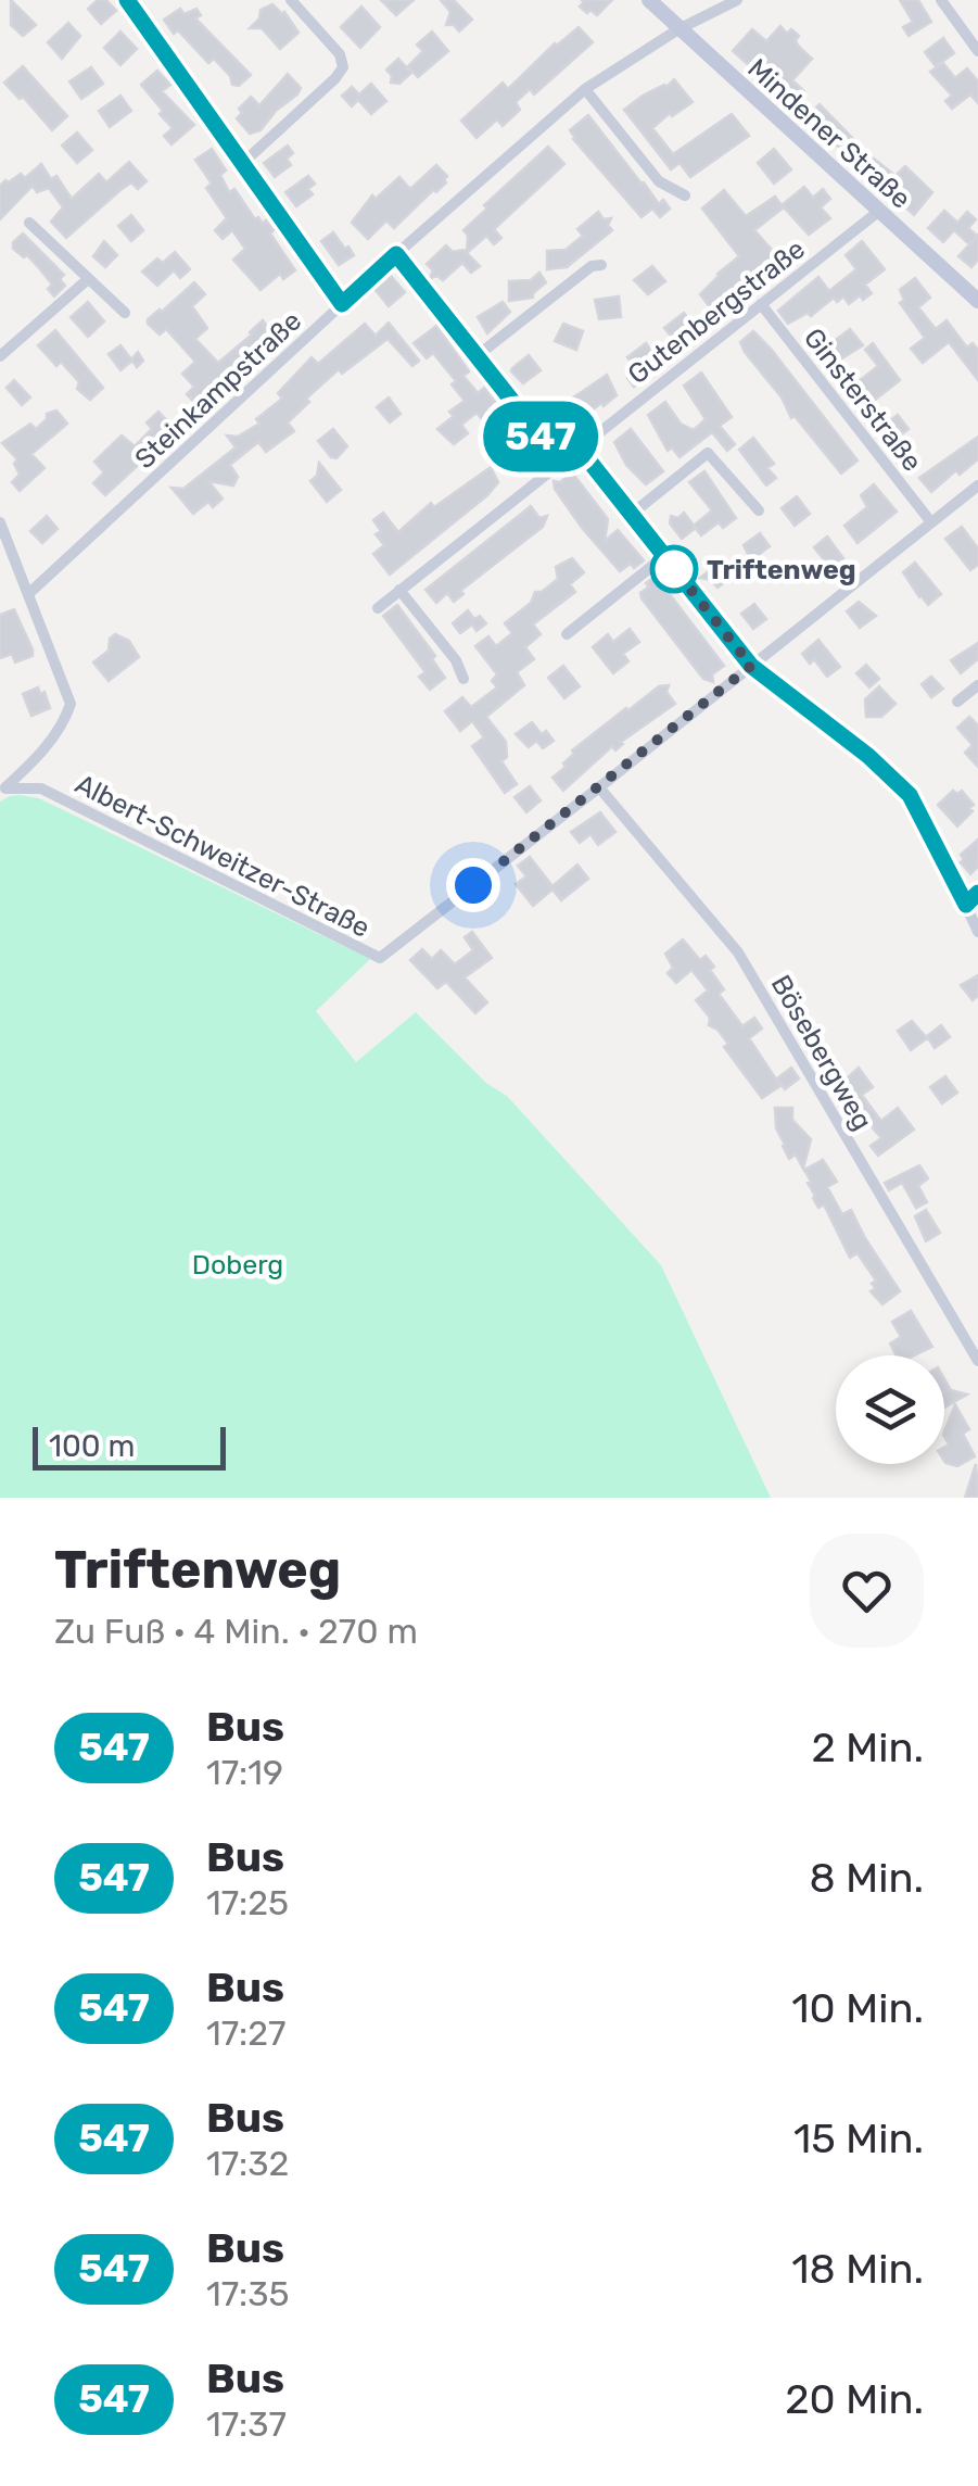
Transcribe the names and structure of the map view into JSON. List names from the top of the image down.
{
  "streets": {
    "main road": ["Mindener Straße"],
    "street": [
      "Gutenbergstraße",
      "Steinkampstraße",
      "Ginsterstraße",
      "Albert-Schweitzer-Straße",
      "Bösebergweg"
    ]
  },
  "crossings": [
    ["Mindener Straße", "Gutenbergstraße"],
    ["Mindener Straße", "Steinkampstraße"],
    ["Gutenbergstraße", "Ginsterstraße"],
    ["Ginsterstraße", "Albert-Schweitzer-Straße"],
    ["Albert-Schweitzer-Straße", "Bösebergweg"]
  ],
  "parks": ["Doberg"],
  "places": ["Triftenweg"],
  "lines": ["bus line 547"],
  "scale_bar": "100 m",
  "page": {
    "on_map": "547",
    "scale": "100 m",
    "heading": ["Triftenweg", "Zu Fuß · 4 Min. · 270 m"],
    "list": [
      {
        "mark": "547",
        "name": "Bus",
        "note": "17:19",
        "value": "2 Min."
      },
      {
        "mark": "547",
        "name": "Bus",
        "note": "17:25",
        "value": "8 Min."
      },
      {
        "mark": "547",
        "name": "Bus",
        "note": "17:27",
        "value": "10 Min."
      },
      {
        "mark": "547",
        "name": "Bus",
        "note": "17:32",
        "value": "15 Min."
      },
      {
        "mark": "547",
        "name": "Bus",
        "note": "17:35",
        "value": "18 Min."
      },
      {
        "mark": "547",
        "name": "Bus",
        "note": "17:37",
        "value": "20 Min."
      }
    ]
  }
}
